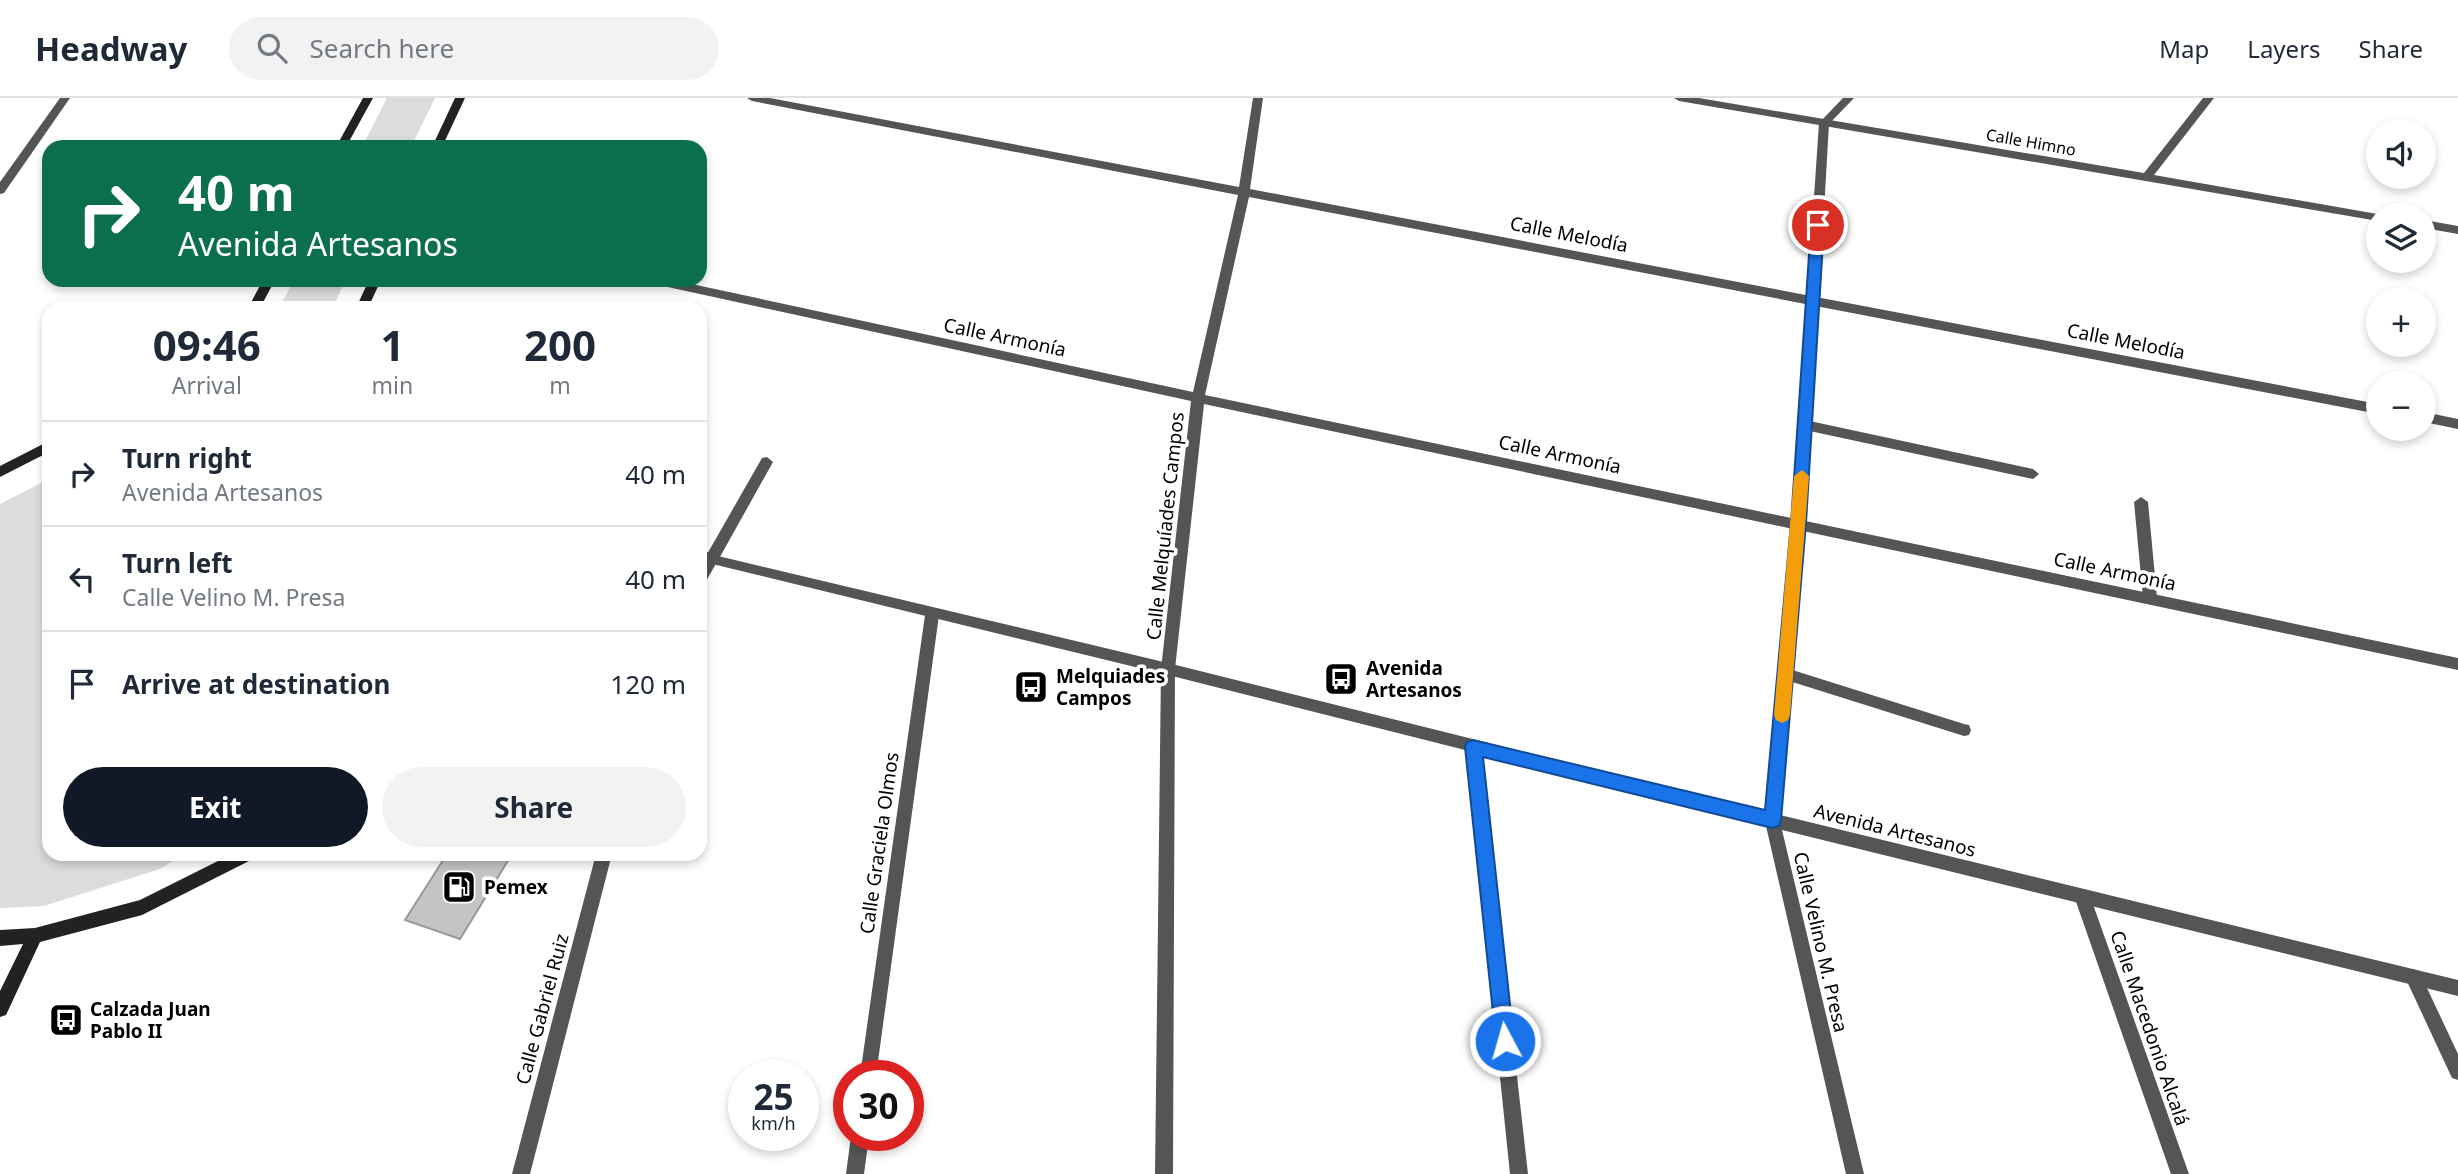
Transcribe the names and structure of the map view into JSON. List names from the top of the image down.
{
  "streets": {
    "street": [
      "Calle Himno",
      "Calle Melodía",
      "Calle Armonía",
      "Calle Melquíades Campos",
      "Avenida Artesanos",
      "Calle Graciela Olmos",
      "Calle Velino M. Presa",
      "Calle Gabriel Ruiz",
      "Calle Macedonio Alcalá"
    ]
  },
  "crossings": [
    ["Calle Himno", "Calle Velino M. Presa"],
    ["Calle Melodía", "Calle Melquíades Campos"],
    ["Calle Melodía", "Calle Velino M. Presa"],
    ["Calle Armonía", "Calle Melquíades Campos"],
    ["Calle Armonía", "Calle Velino M. Presa"],
    ["Calle Melquíades Campos", "Avenida Artesanos"],
    ["Avenida Artesanos", "Calle Graciela Olmos"],
    ["Avenida Artesanos", "Calle Velino M. Presa"],
    ["Avenida Artesanos", "Calle Macedonio Alcalá"]
  ],
  "places": {
    "bus stop": ["Avenida Artesanos", "Melquiades Campos", "Calzada Juan Pablo II"],
    "fuel station": ["Pemex"]
  },
  "page": {
    "header": "Headway",
    "search": "Search here",
    "nav": ["Map", "Layers", "Share"],
    "map_buttons": ["+", "−"],
    "turn": ["40 m", "Avenida Artesanos"],
    "eta": [
      "09:46",
      "Arrival",
      "1",
      "min",
      "200",
      "m"
    ],
    "list": [
      {
        "name": "Turn right",
        "note": "Avenida Artesanos",
        "value": "40 m"
      },
      {
        "name": "Turn left",
        "note": "Calle Velino M. Presa",
        "value": "40 m"
      },
      {
        "name": "Arrive at destination",
        "value": "120 m"
      }
    ],
    "buttons": ["Exit", "Share"],
    "speed": "25 km/h",
    "limit": "30"
  }
}
